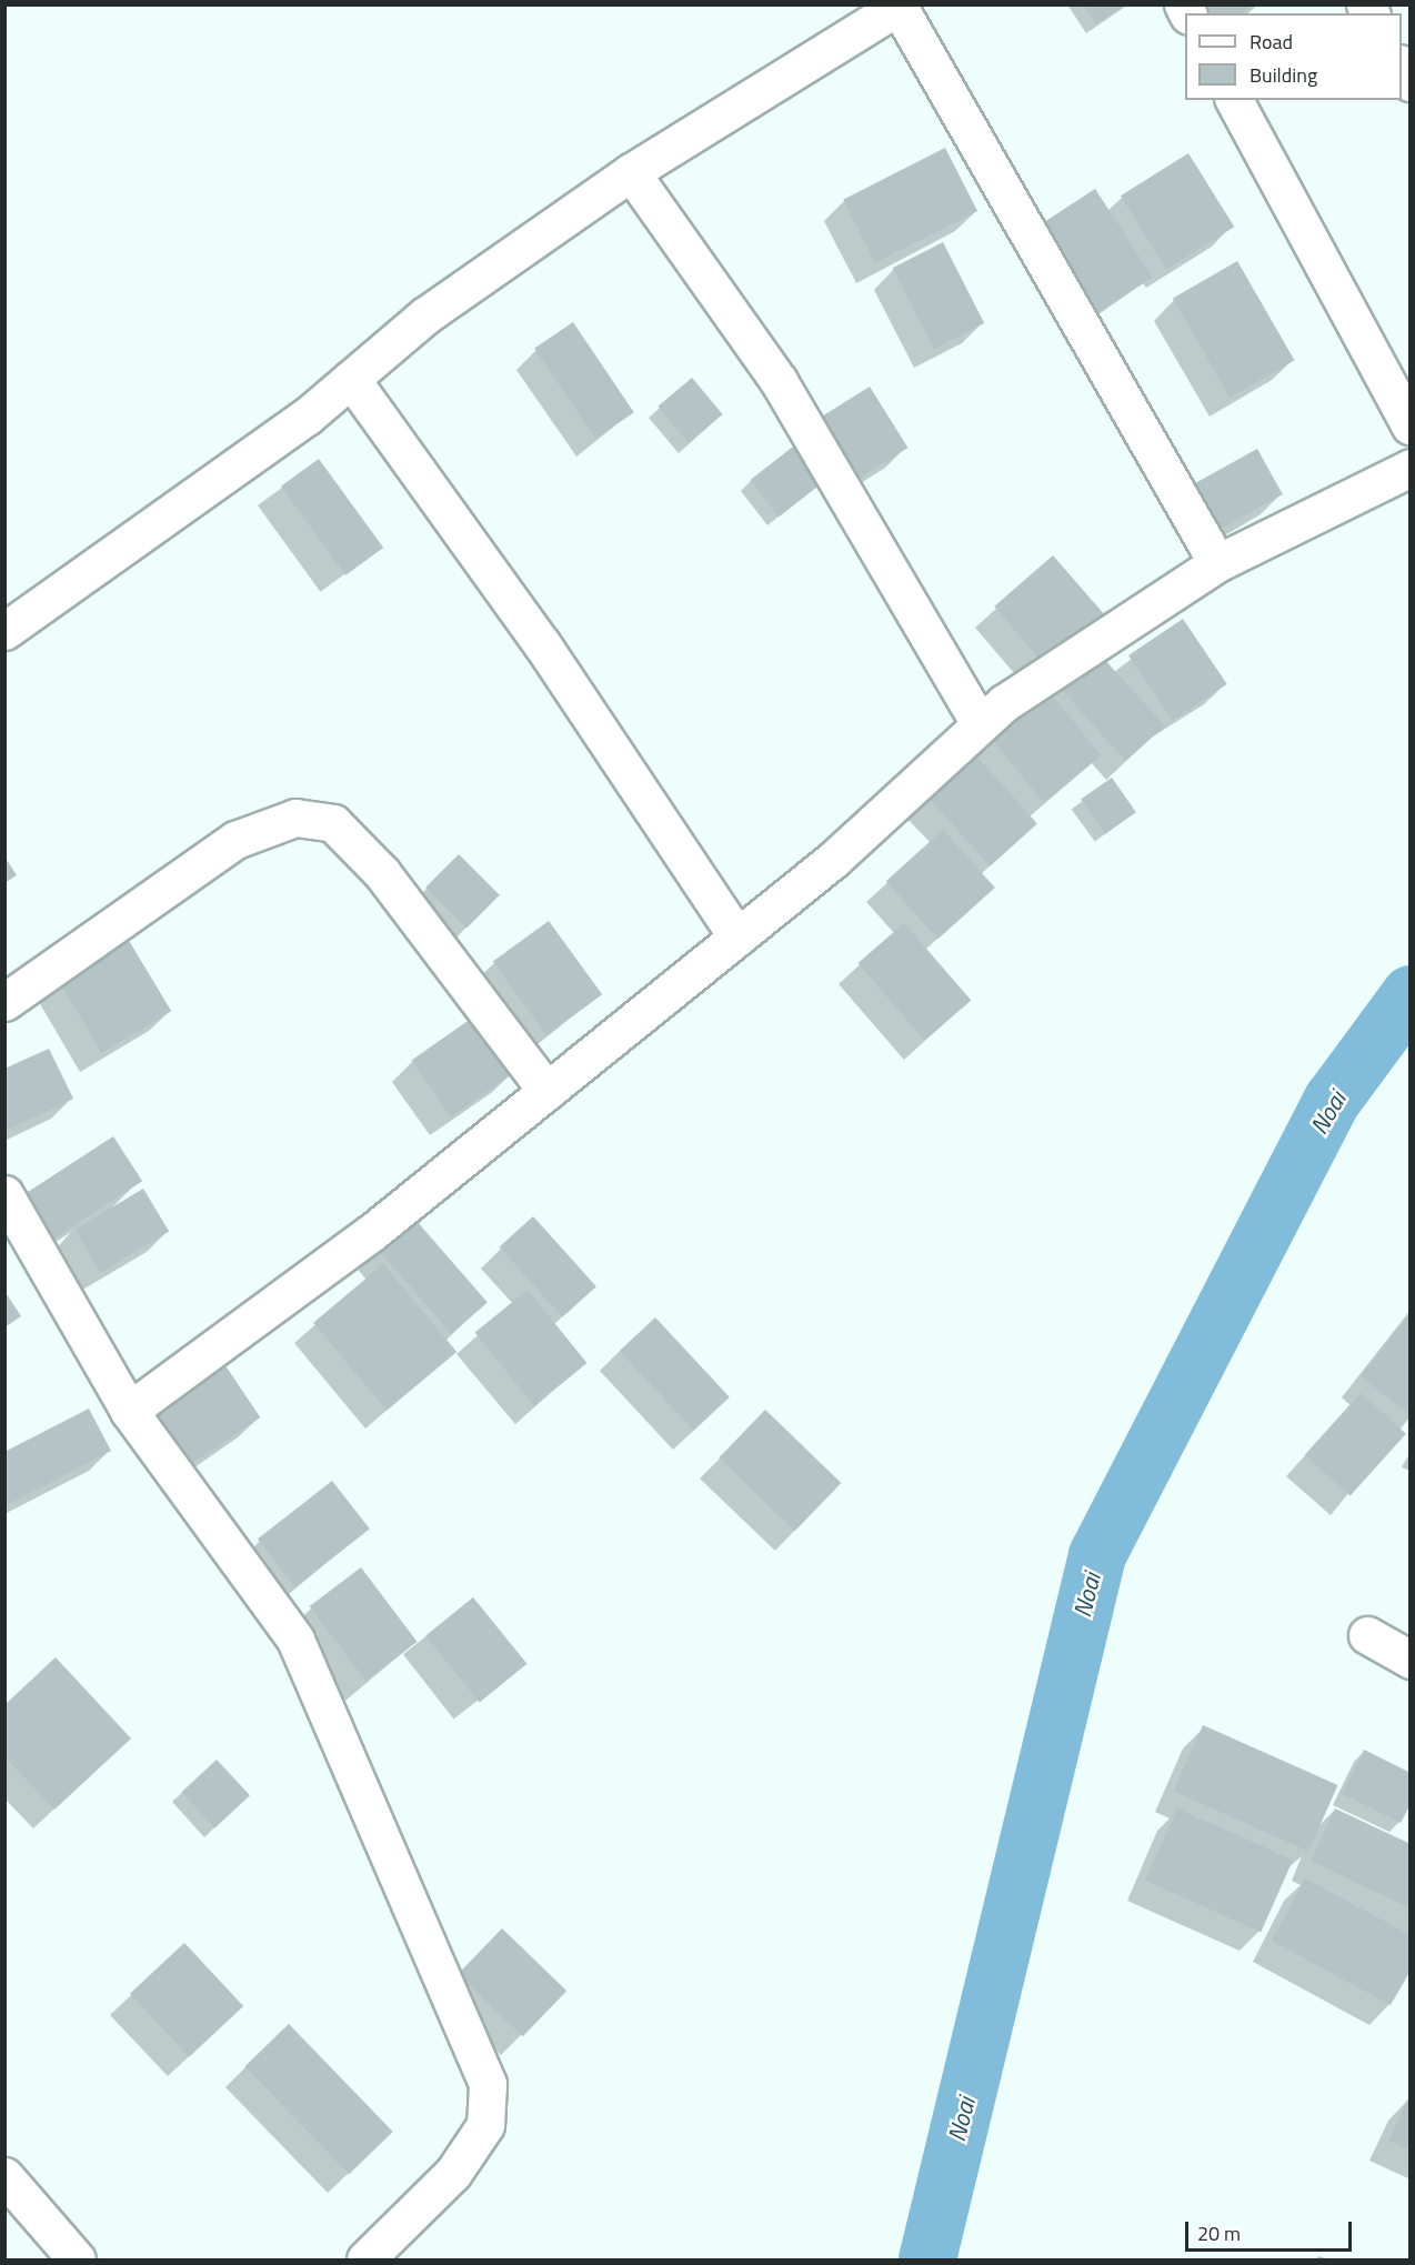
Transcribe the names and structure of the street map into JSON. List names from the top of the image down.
{
  "water": ["Noai"],
  "legend": ["Road", "Building"],
  "scale_bar": "20 m"
}
